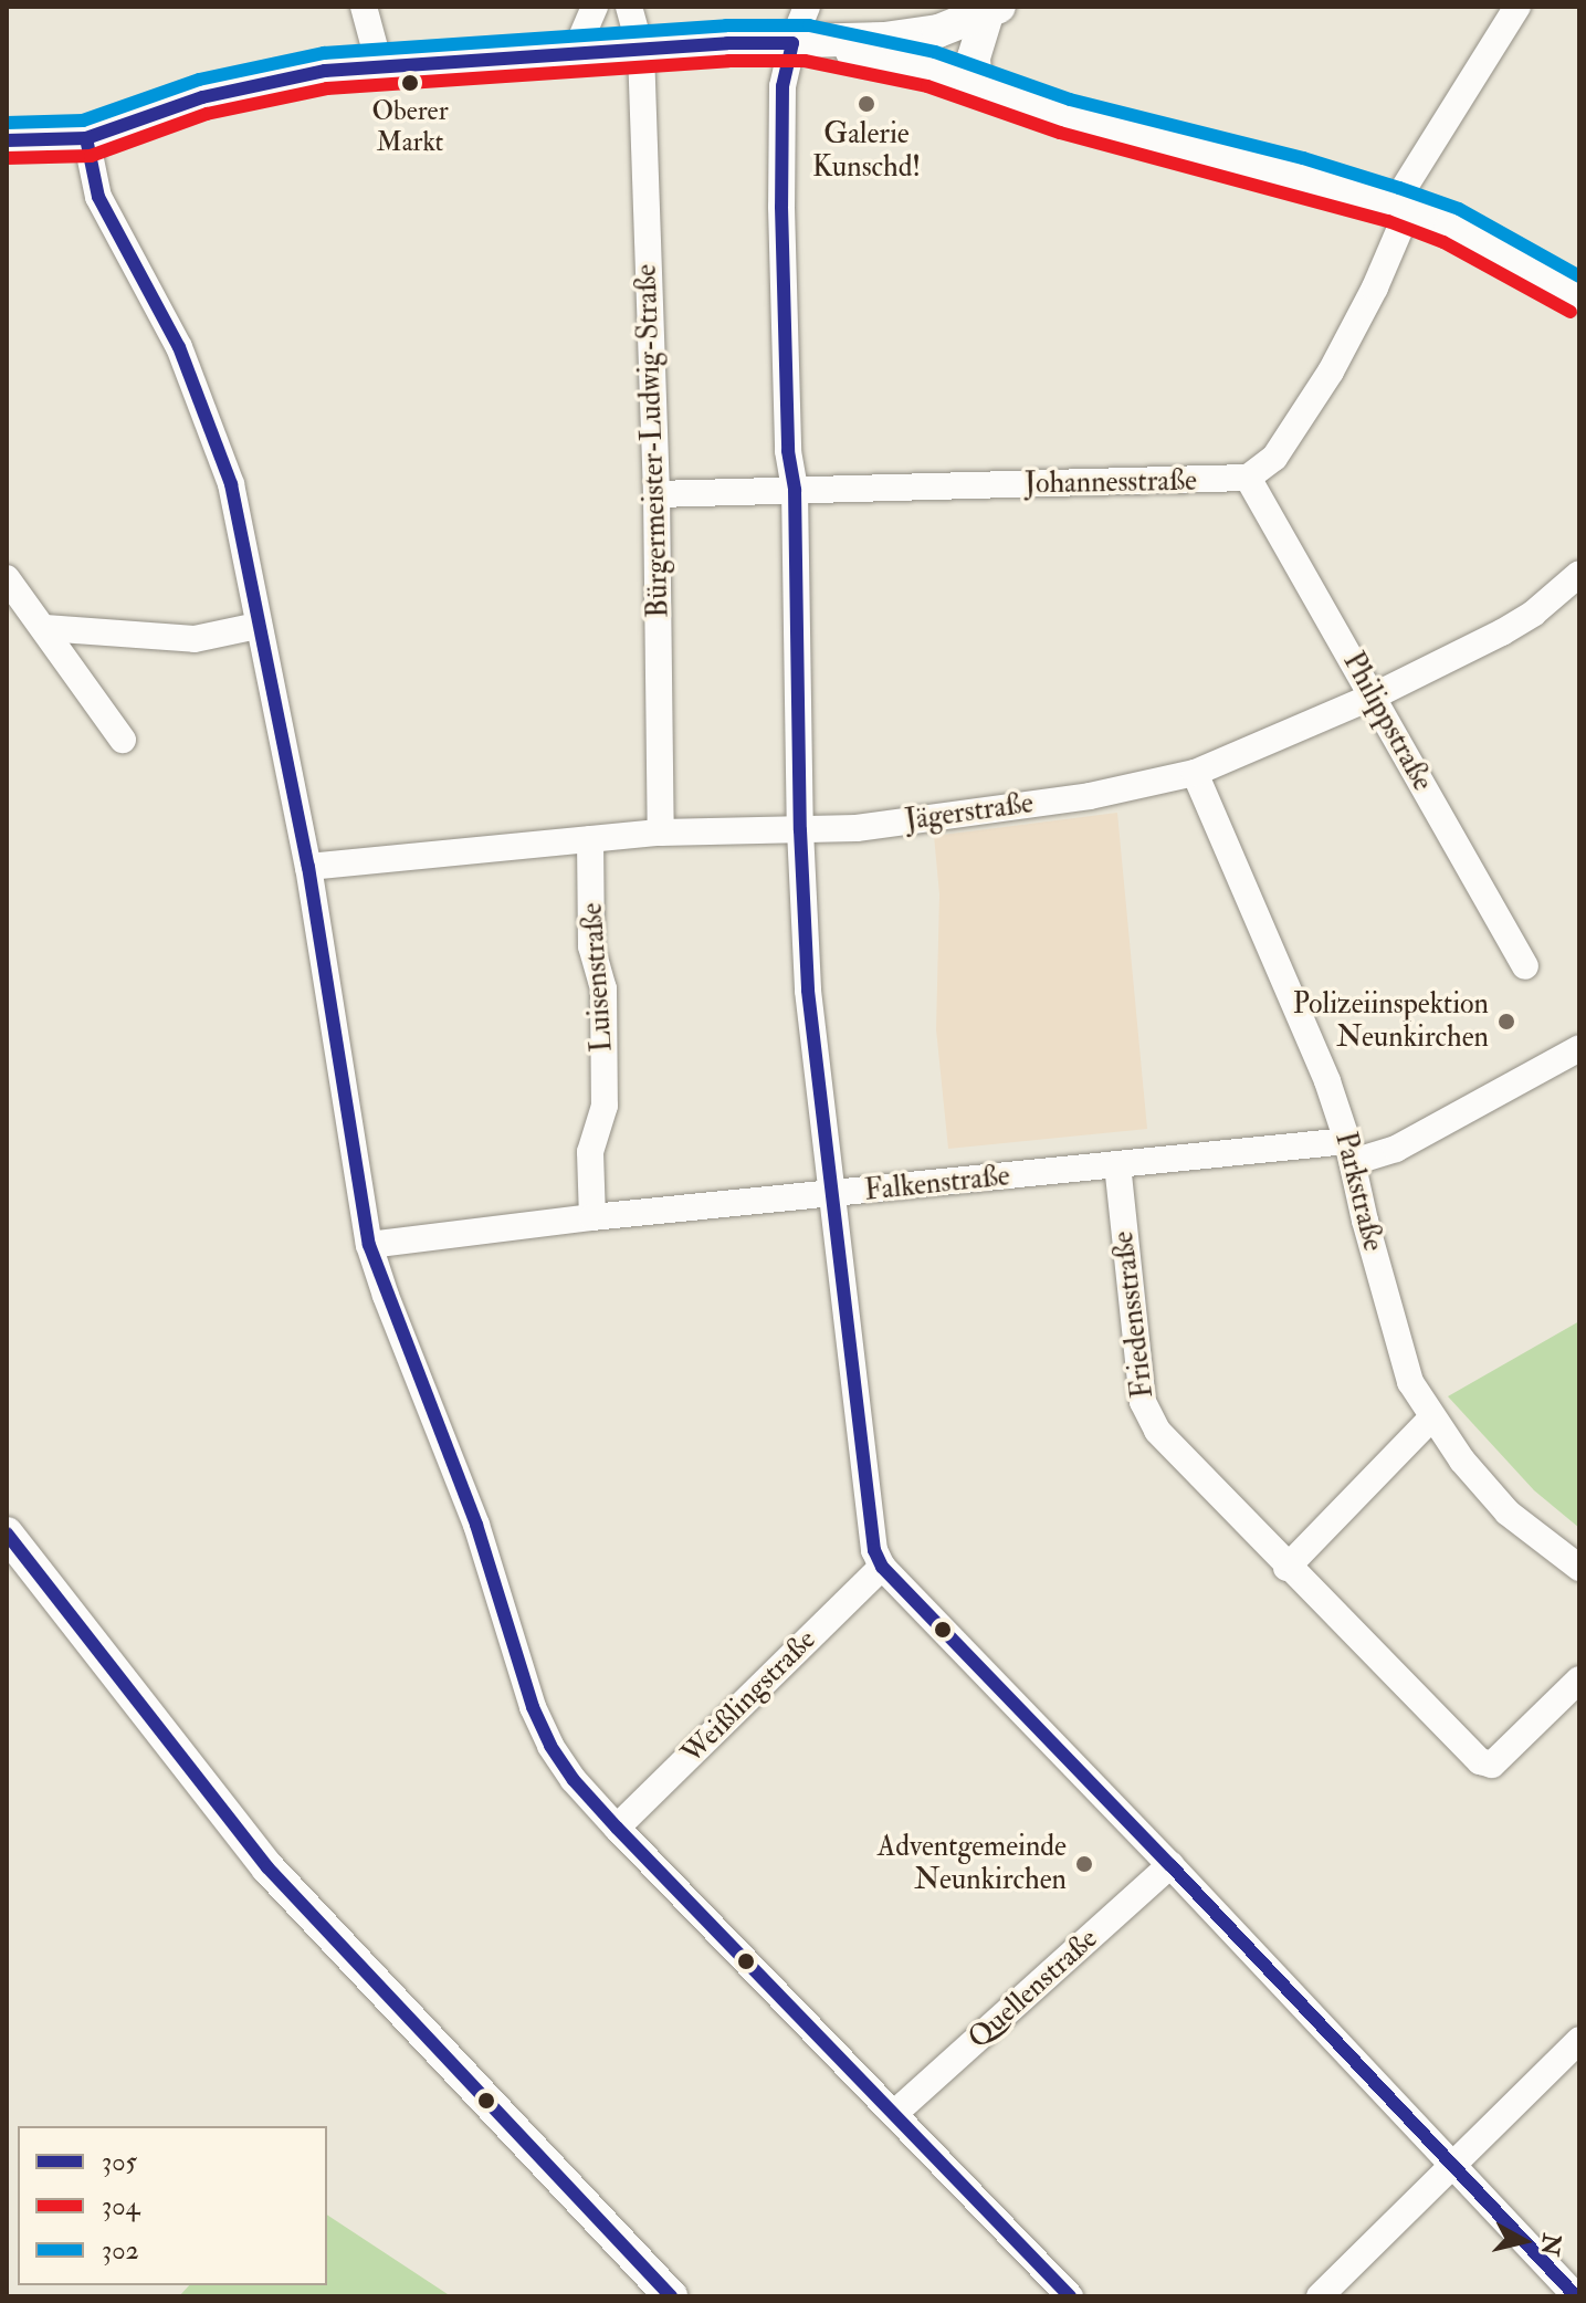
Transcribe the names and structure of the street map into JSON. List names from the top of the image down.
{
  "streets": {
    "street": [
      "Bürgermeister-Ludwig-Straße",
      "Johannesstraße",
      "Philippstraße",
      "Jägerstraße",
      "Luisenstraße",
      "Falkenstraße",
      "Parkstraße",
      "Friedensstraße",
      "Weißlingstraße",
      "Quellenstraße"
    ]
  },
  "crossings": [
    ["Bürgermeister-Ludwig-Straße", "Johannesstraße"],
    ["Bürgermeister-Ludwig-Straße", "Jägerstraße"],
    ["Johannesstraße", "Philippstraße"],
    ["Philippstraße", "Jägerstraße"],
    ["Jägerstraße", "Luisenstraße"],
    ["Jägerstraße", "Parkstraße"],
    ["Luisenstraße", "Falkenstraße"],
    ["Falkenstraße", "Parkstraße"],
    ["Falkenstraße", "Friedensstraße"]
  ],
  "places": [
    "Oberer Markt",
    "Galerie Kunschd!",
    "Polizeiinspektion Neunkirchen",
    "Adventgemeinde Neunkirchen"
  ],
  "lines": ["transit line 302", "transit line 305", "transit line 304"],
  "legend": ["305", "304", "302"],
  "north": "right"
}
